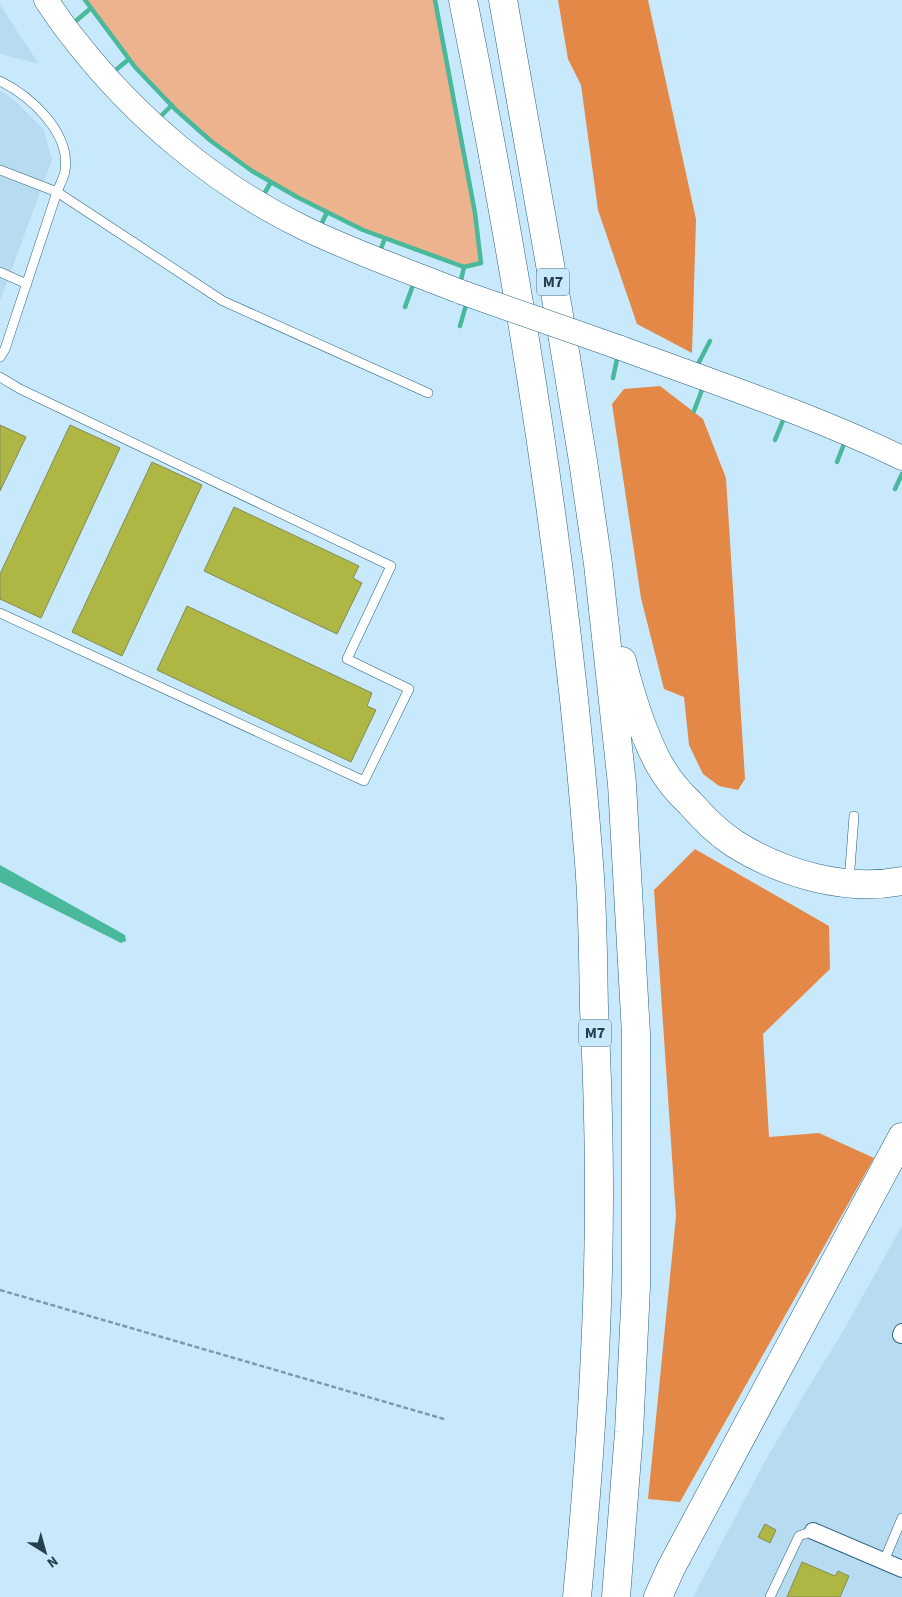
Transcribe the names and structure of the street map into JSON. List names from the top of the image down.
{
  "streets": {
    "highway": ["M7"]
  },
  "north": "bottom right"
}
